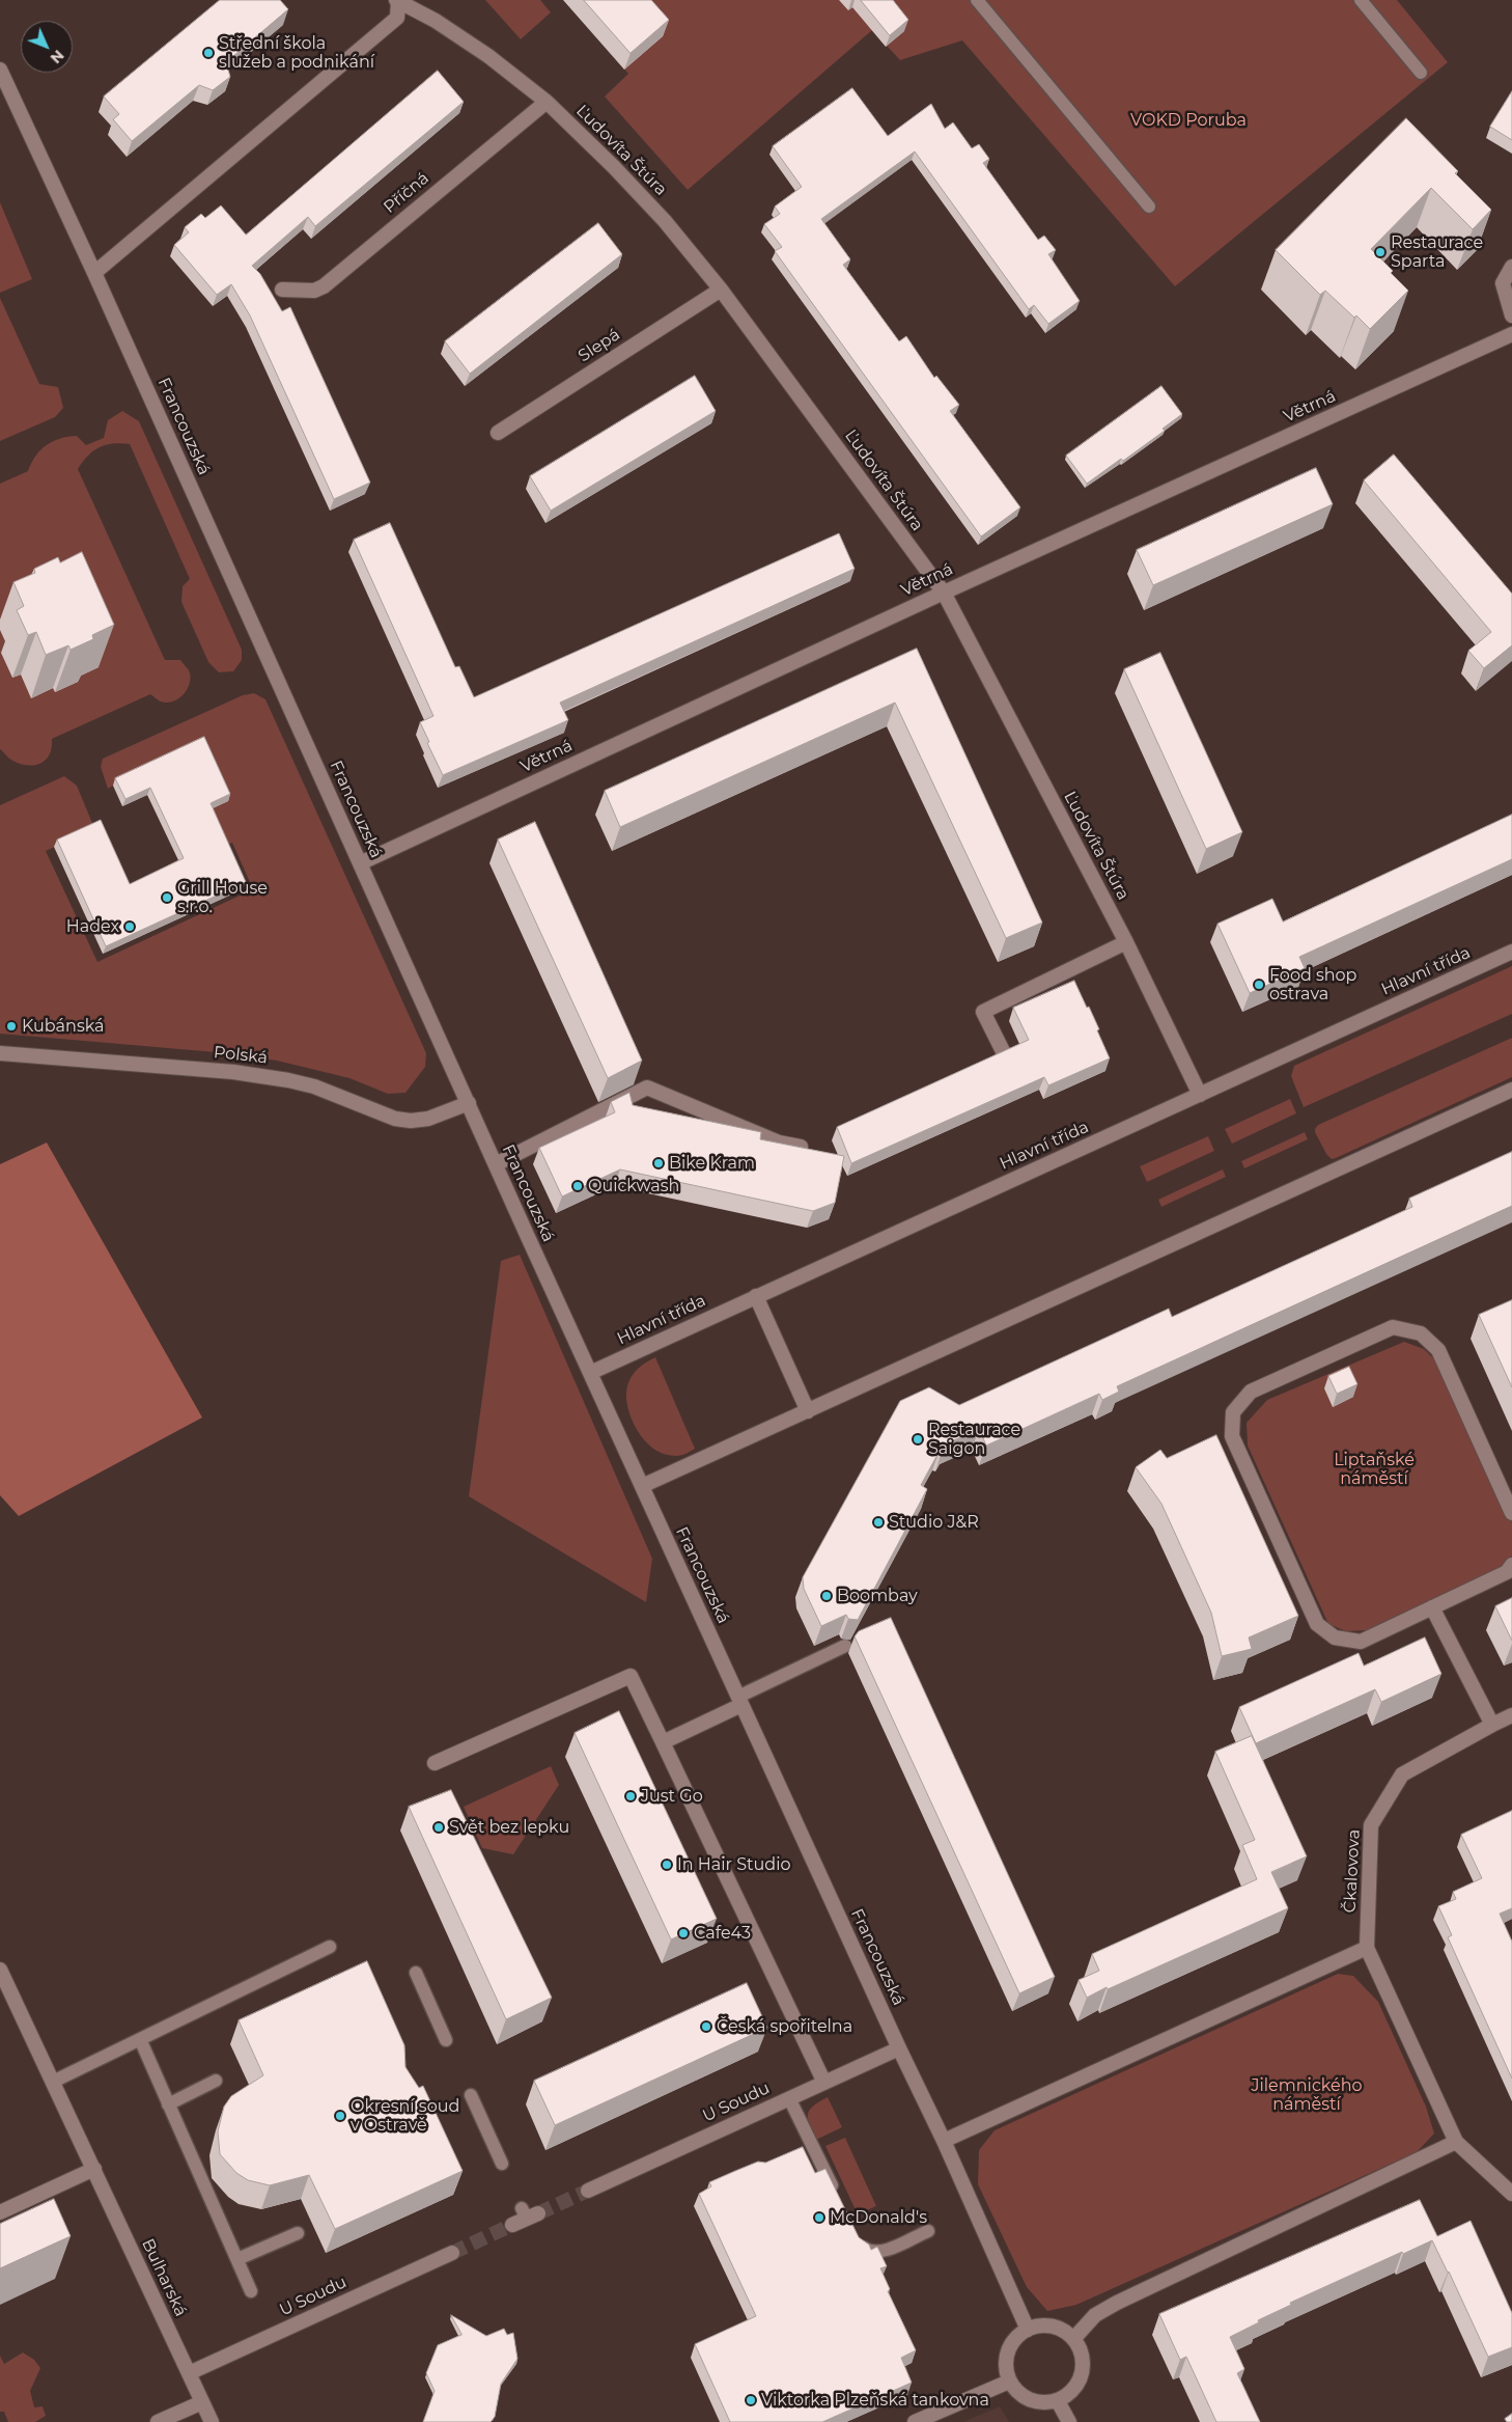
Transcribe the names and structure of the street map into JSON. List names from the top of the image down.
{
  "streets": {
    "street": [
      "Ľudovíta Štúra",
      "Příčná",
      "Slepá",
      "Větrná",
      "Francouzská",
      "Hlavní třída",
      "Polská",
      "Čkalovova",
      "U Soudu",
      "Bulharská"
    ]
  },
  "crossings": [
    ["Ľudovíta Štúra", "Příčná"],
    ["Ľudovíta Štúra", "Slepá"],
    ["Ľudovíta Štúra", "Větrná"],
    ["Ľudovíta Štúra", "Hlavní třída"],
    ["Větrná", "Francouzská"],
    ["Francouzská", "Hlavní třída"],
    ["Francouzská", "Polská"],
    ["Francouzská", "U Soudu"],
    ["U Soudu", "Bulharská"]
  ],
  "parks": ["VOKD Poruba", "Liptaňské náměstí", "Jilemnického náměstí"],
  "places": [
    "Střední škola služeb a podnikání",
    "Restaurace Sparta",
    "Grill House s.r.o.",
    "Hadex",
    "Food shop ostrava",
    "Kubánská",
    "Bike Kram",
    "Quickwash",
    "Restaurace Saigon",
    "Studio J&R",
    "Boombay",
    "Just Go",
    "Svět bez lepku",
    "In Hair Studio",
    "Cafe43",
    "Česká spořitelna",
    "Okresní soud v Ostravě",
    "McDonald's",
    "Viktorka Plzeňská tankovna"
  ],
  "north": "bottom right"
}
